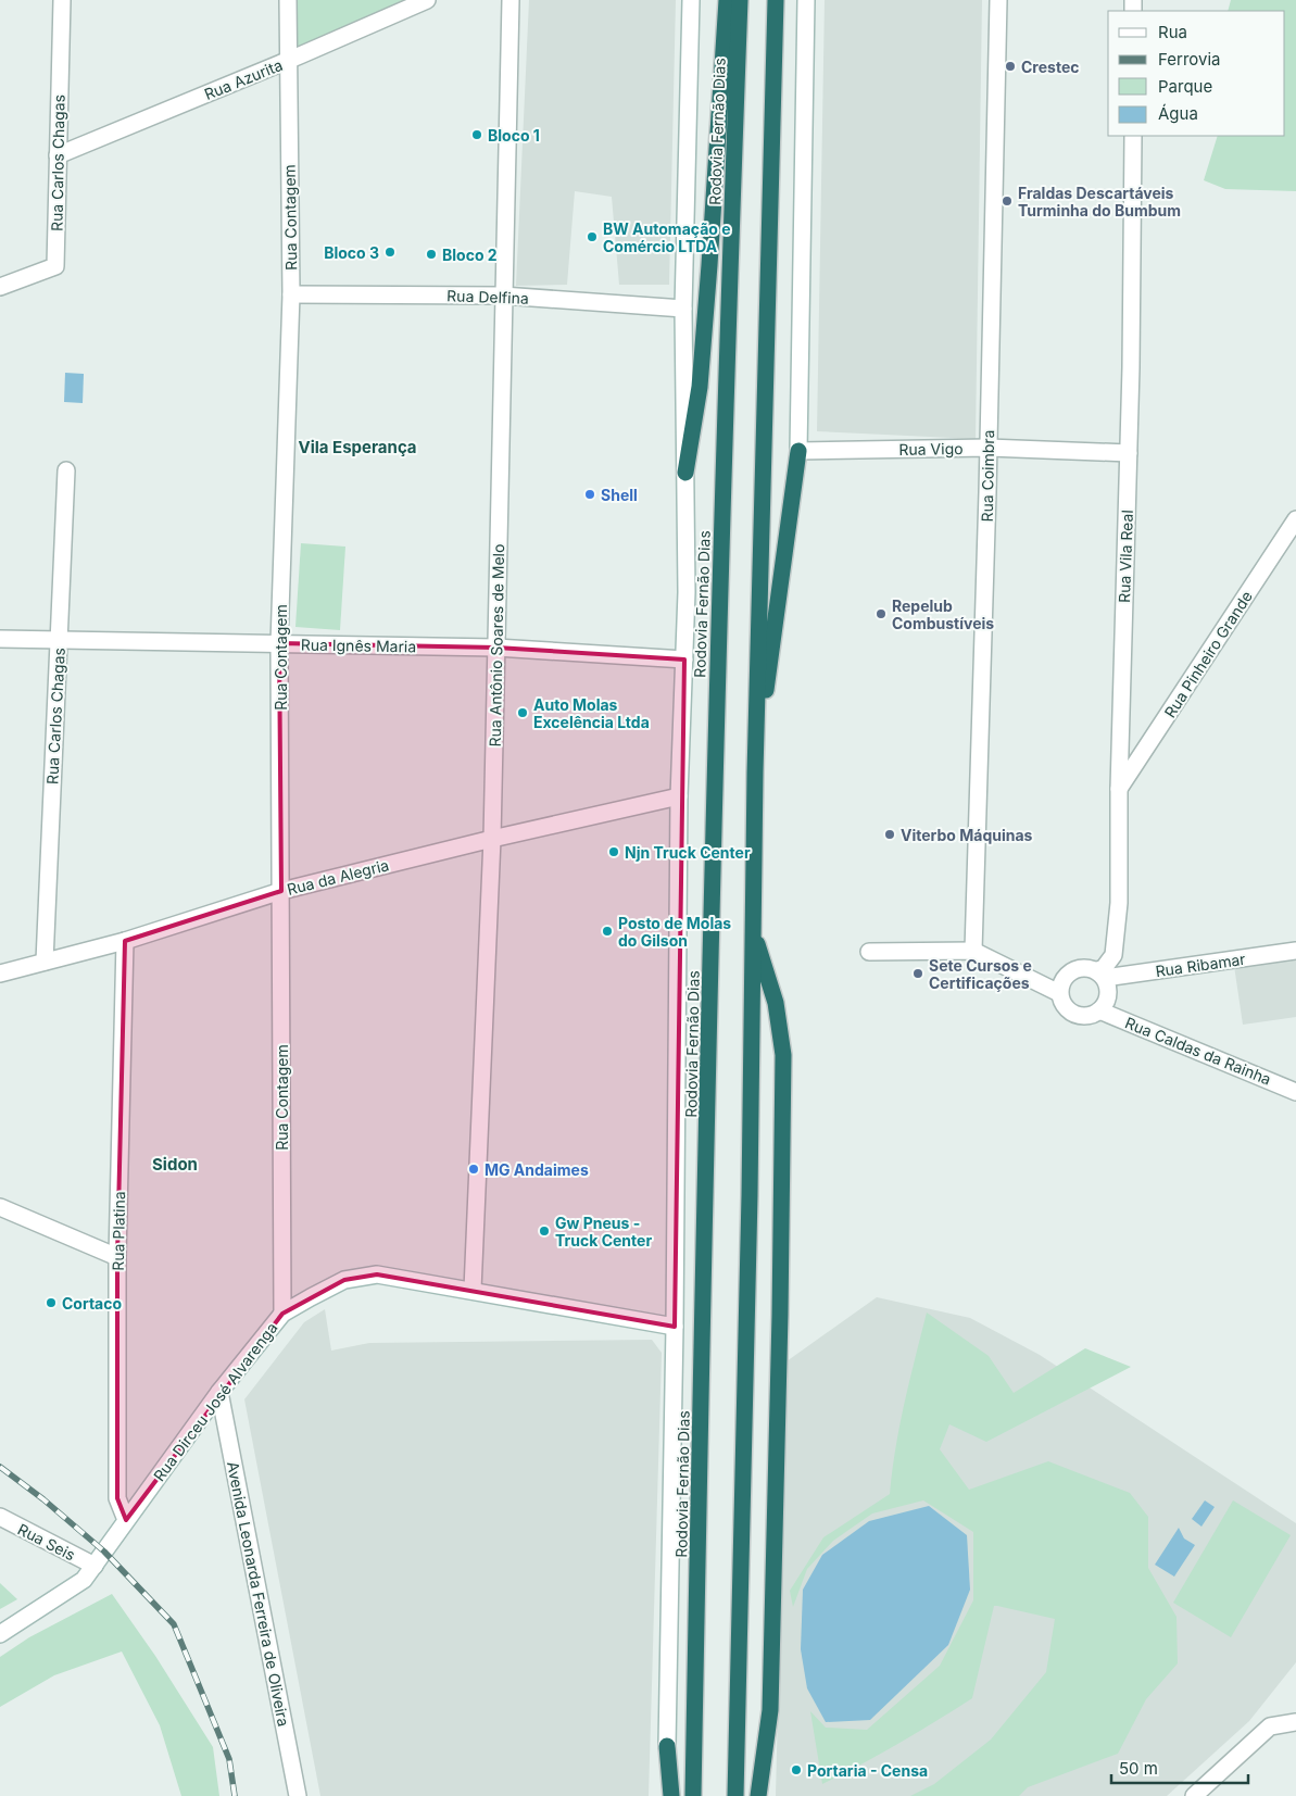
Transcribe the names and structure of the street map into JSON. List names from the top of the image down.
{
  "streets": {
    "highway": ["Rodovia Fernão Dias"],
    "street": [
      "Rua Azurita",
      "Rua Carlos Chagas",
      "Rua Contagem",
      "Rua Delfina",
      "Rua Vigo",
      "Rua Coimbra",
      "Rua Vila Real",
      "Rua Ignês Maria",
      "Rua Antônio Soares de Melo",
      "Rua Pinheiro Grande",
      "Rua da Alegria",
      "Rua Ribamar",
      "Rua Caldas da Rainha",
      "Rua Platina",
      "Rua Dirceu José Alvarenga",
      "Rua Seis",
      "Avenida Leonarda Ferreira de Oliveira"
    ]
  },
  "crossings": [
    ["Rua Azurita", "Rua Carlos Chagas"],
    ["Rua Azurita", "Rua Contagem"],
    ["Rodovia Fernão Dias", "Rua Delfina"],
    ["Rodovia Fernão Dias", "Rua Ignês Maria"],
    ["Rodovia Fernão Dias", "Rua da Alegria"],
    ["Rodovia Fernão Dias", "Rua Dirceu José Alvarenga"],
    ["Rua Carlos Chagas", "Rua Ignês Maria"],
    ["Rua Carlos Chagas", "Rua da Alegria"],
    ["Rua Contagem", "Rua Delfina"],
    ["Rua Contagem", "Rua Ignês Maria"],
    ["Rua Contagem", "Rua da Alegria"],
    ["Rua Contagem", "Rua Dirceu José Alvarenga"],
    ["Rua Delfina", "Rua Antônio Soares de Melo"],
    ["Rua Vigo", "Rua Coimbra"],
    ["Rua Vigo", "Rua Vila Real"],
    ["Rua Vila Real", "Rua Pinheiro Grande"],
    ["Rua Vila Real", "Rua Ribamar"],
    ["Rua Vila Real", "Rua Caldas da Rainha"],
    ["Rua Ignês Maria", "Rua Antônio Soares de Melo"],
    ["Rua Antônio Soares de Melo", "Rua da Alegria"],
    ["Rua Antônio Soares de Melo", "Rua Dirceu José Alvarenga"],
    ["Rua da Alegria", "Rua Platina"],
    ["Rua Ribamar", "Rua Caldas da Rainha"],
    ["Rua Platina", "Rua Dirceu José Alvarenga"],
    ["Rua Dirceu José Alvarenga", "Rua Seis"],
    ["Rua Dirceu José Alvarenga", "Avenida Leonarda Ferreira de Oliveira"]
  ],
  "districts": ["Vila Esperança", "Sidon"],
  "places": [
    "Crestec",
    "Bloco 1",
    "Fraldas Descartáveis Turminha do Bumbum",
    "BW Automação e Comércio LTDA",
    "Bloco 3",
    "Bloco 2",
    "Shell",
    "Repelub Combustíveis",
    "Auto Molas Excelência Ltda",
    "Viterbo Máquinas",
    "Njn Truck Center",
    "Posto de Molas do Gilson",
    "Sete Cursos e Certificações",
    "MG Andaimes",
    "Gw Pneus - Truck Center",
    "Cortaco",
    "Portaria - Censa"
  ],
  "legend": [
    "Rua",
    "Ferrovia",
    "Parque",
    "Água"
  ],
  "scale_bar": "50 m"
}
